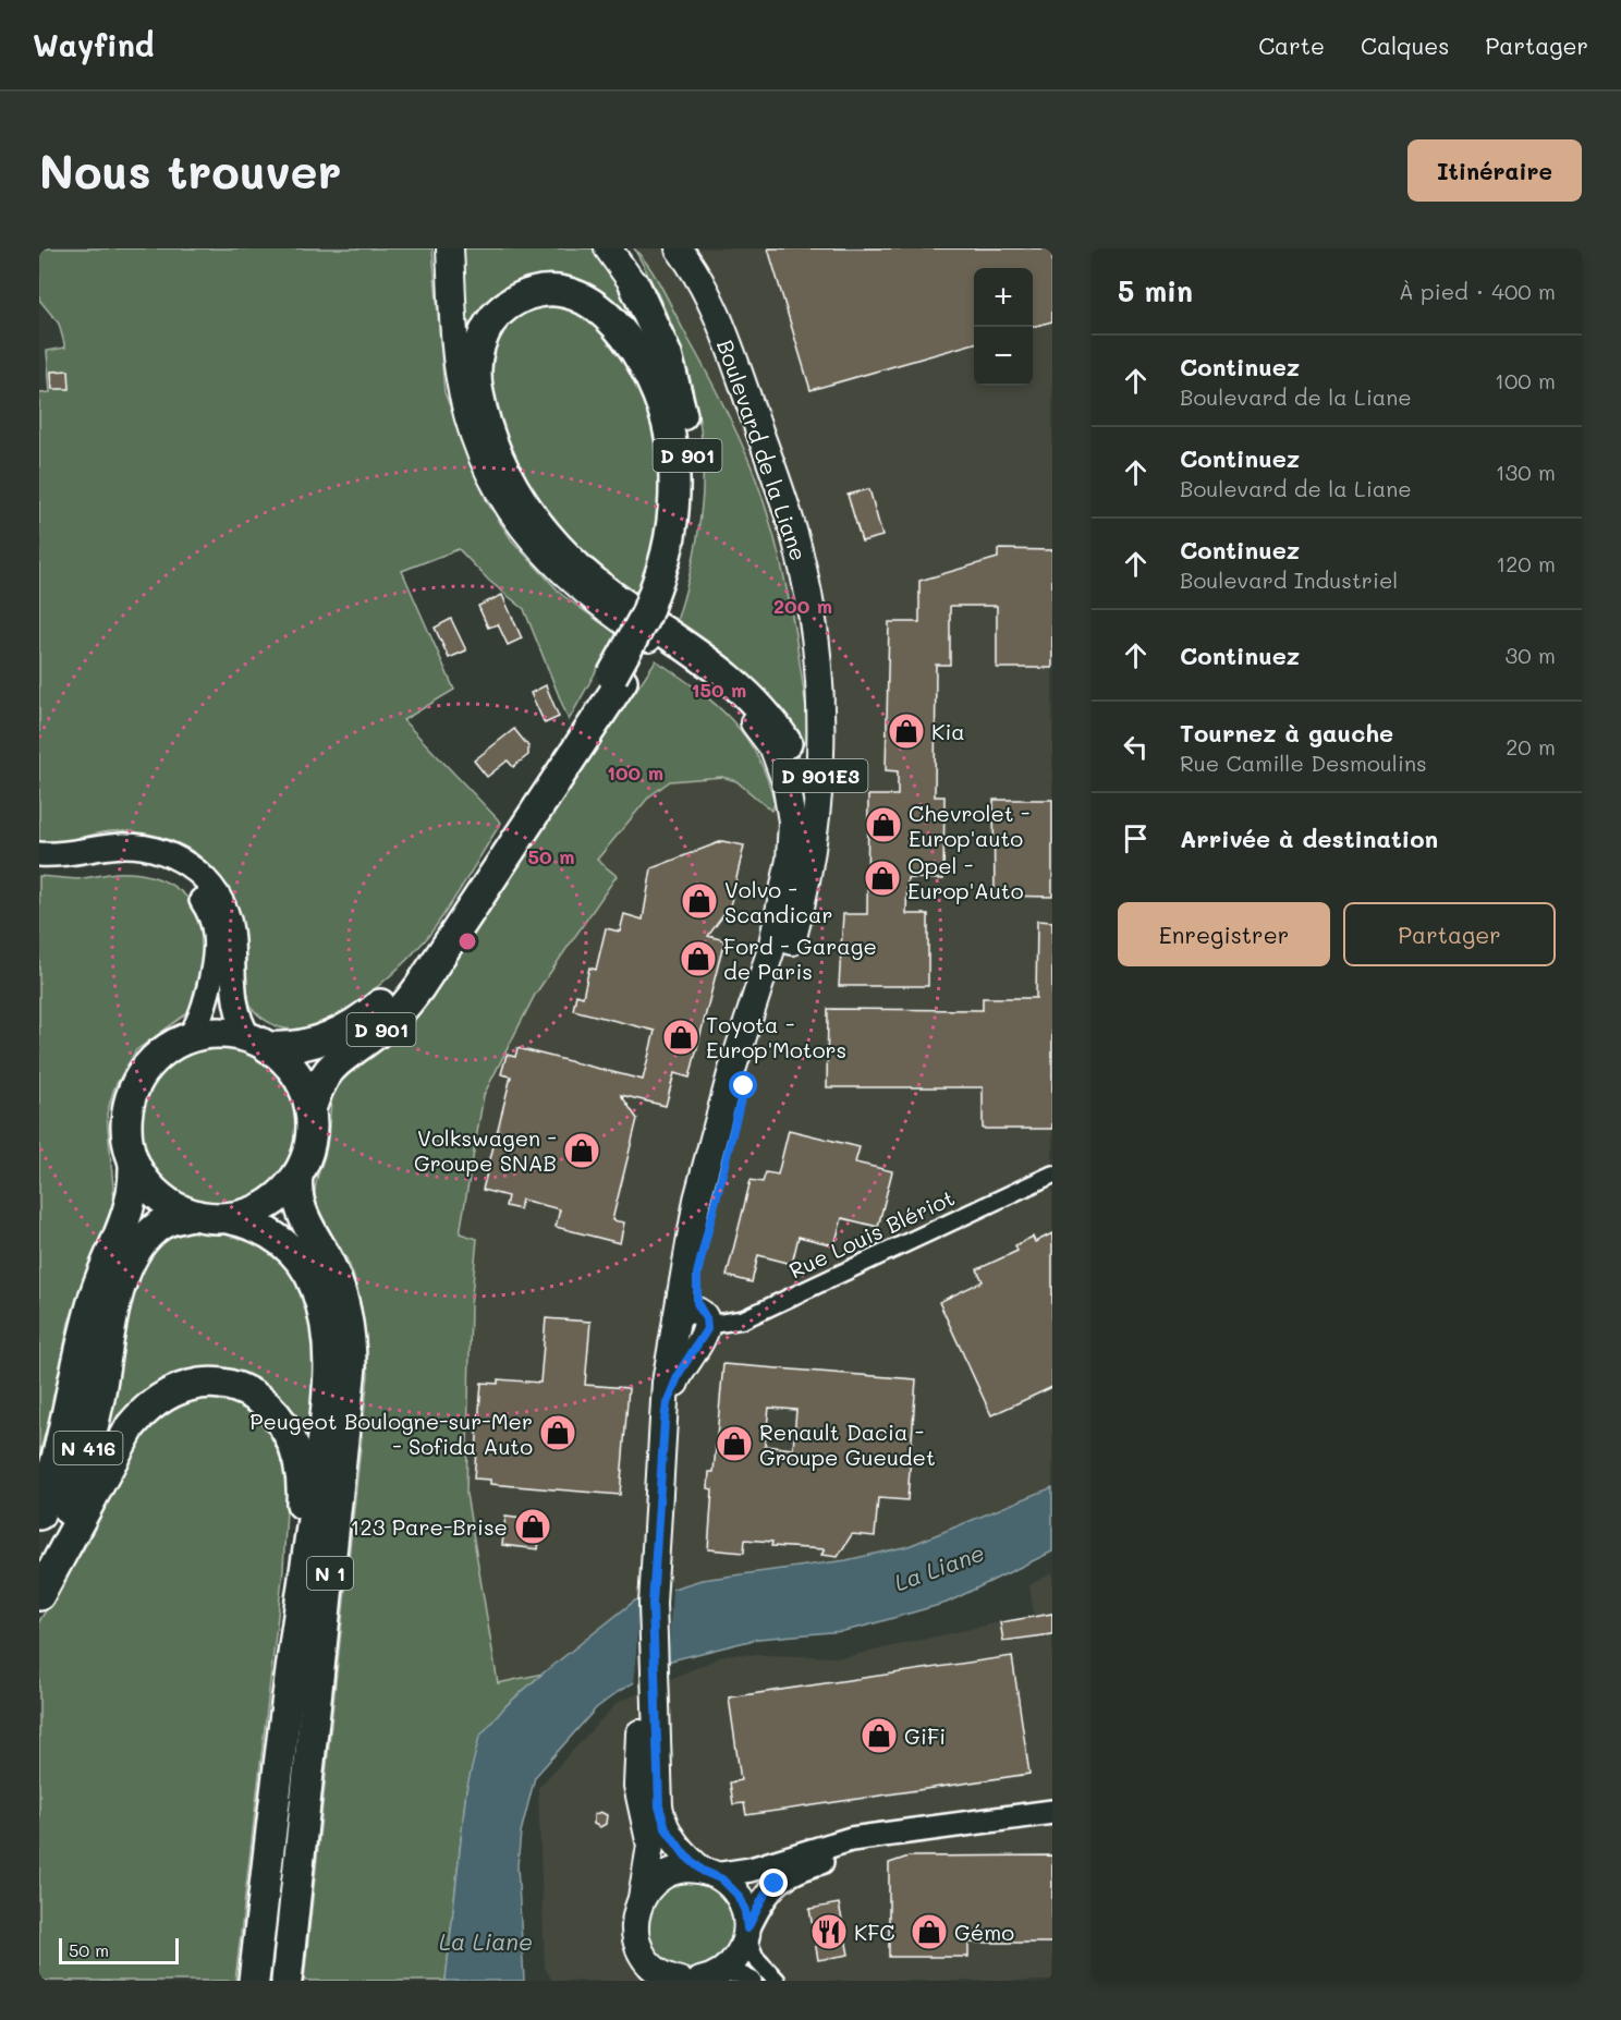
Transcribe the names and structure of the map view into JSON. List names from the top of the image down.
{
  "streets": {
    "highway": [
      "D 901",
      "D 901E3",
      "N 416",
      "N 1"
    ],
    "main road": ["Boulevard de la Liane"],
    "street": ["Rue Louis Blériot"]
  },
  "crossings": [
    ["Boulevard de la Liane", "D 901E3"],
    ["Boulevard de la Liane", "Rue Louis Blériot"],
    ["D 901", "D 901E3"],
    ["D 901", "N 416"],
    ["D 901", "N 1"],
    ["N 416", "N 1"]
  ],
  "water": ["La Liane"],
  "places": {
    "shop": [
      "Kia",
      "Chevrolet - Europ'auto",
      "Opel - Europ'Auto",
      "Volvo - Scandicar",
      "Ford - Garage de Paris",
      "Toyota - Europ'Motors",
      "Volkswagen - Groupe SNAB",
      "Peugeot Boulogne-sur-Mer - Sofida Auto",
      "Renault Dacia - Groupe Gueudet",
      "123 Pare-Brise",
      "GiFi",
      "Gémo"
    ],
    "restaurant": ["KFC"]
  },
  "scale_bar": "50 m",
  "page": {
    "header": "Wayfind",
    "nav": ["Carte", "Calques", "Partager"],
    "buttons": [
      "Itinéraire",
      ["Enregistrer", "Partager"]
    ],
    "title": "Nous trouver",
    "heading": ["5 min", "À pied · 400 m"],
    "map_buttons": ["+", "−"],
    "list": [
      ["Continuez", "Boulevard de la Liane", "100 m"],
      ["Continuez", "Boulevard de la Liane", "130 m"],
      ["Continuez", "Boulevard Industriel", "120 m"],
      ["Continuez", "30 m"],
      ["Tournez à gauche", "Rue Camille Desmoulins", "20 m"],
      "Arrivée à destination"
    ],
    "scale": "50 m"
  },
  "rings": [
    "200 m",
    "150 m",
    "100 m",
    "50 m"
  ]
}
